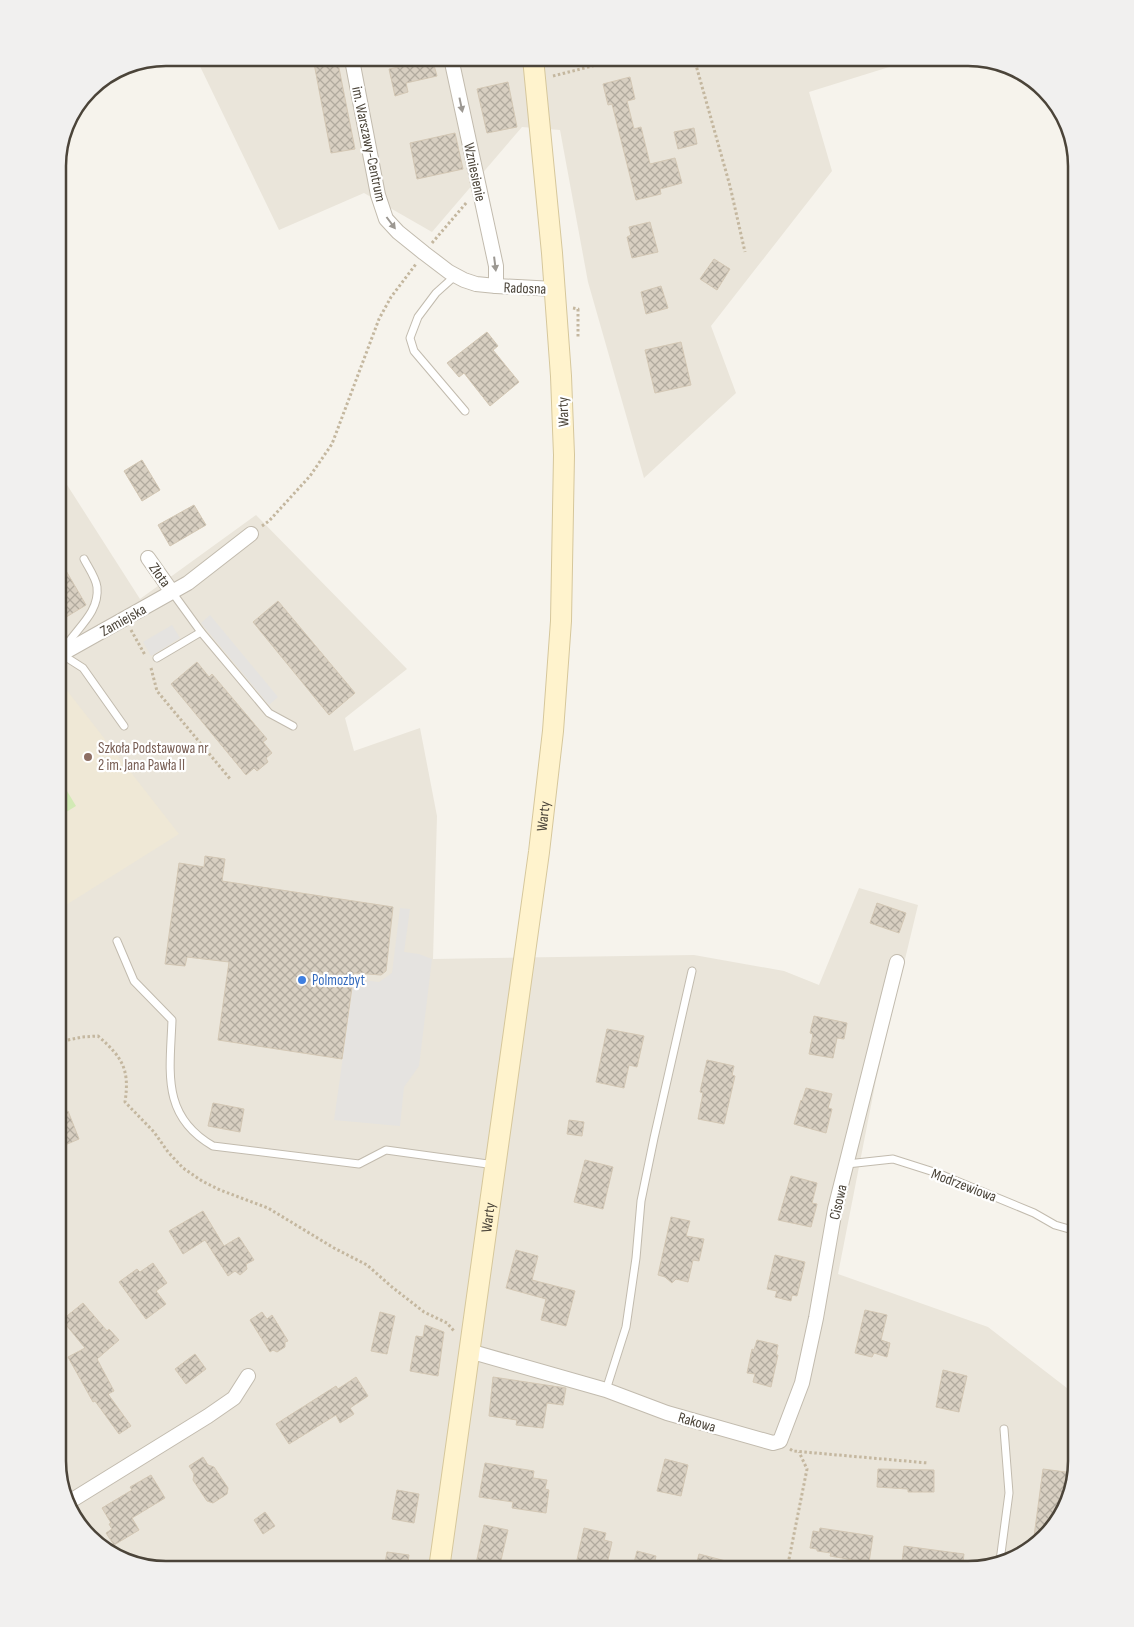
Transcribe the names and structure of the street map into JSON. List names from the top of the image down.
{
  "streets": {
    "main road": ["Warty"],
    "street": [
      "im. Warszawy-Centrum",
      "Wzniesienie",
      "Radosna",
      "Złota",
      "Zamiejska",
      "Cisowa",
      "Rakowa"
    ],
    "lane": ["Modrzewiowa"]
  },
  "crossings": [
    ["im. Warszawy-Centrum", "Wzniesienie"],
    ["im. Warszawy-Centrum", "Radosna"],
    ["Wzniesienie", "Radosna"],
    ["Radosna", "Warty"],
    ["Warty", "Rakowa"],
    ["Złota", "Zamiejska"],
    ["Modrzewiowa", "Cisowa"],
    ["Cisowa", "Rakowa"]
  ],
  "one_way": ["im. Warszawy-Centrum", "Wzniesienie"],
  "places": ["Szkoła Podstawowa nr 2 im. Jana Pawła II", "Polmozbyt"]
}
